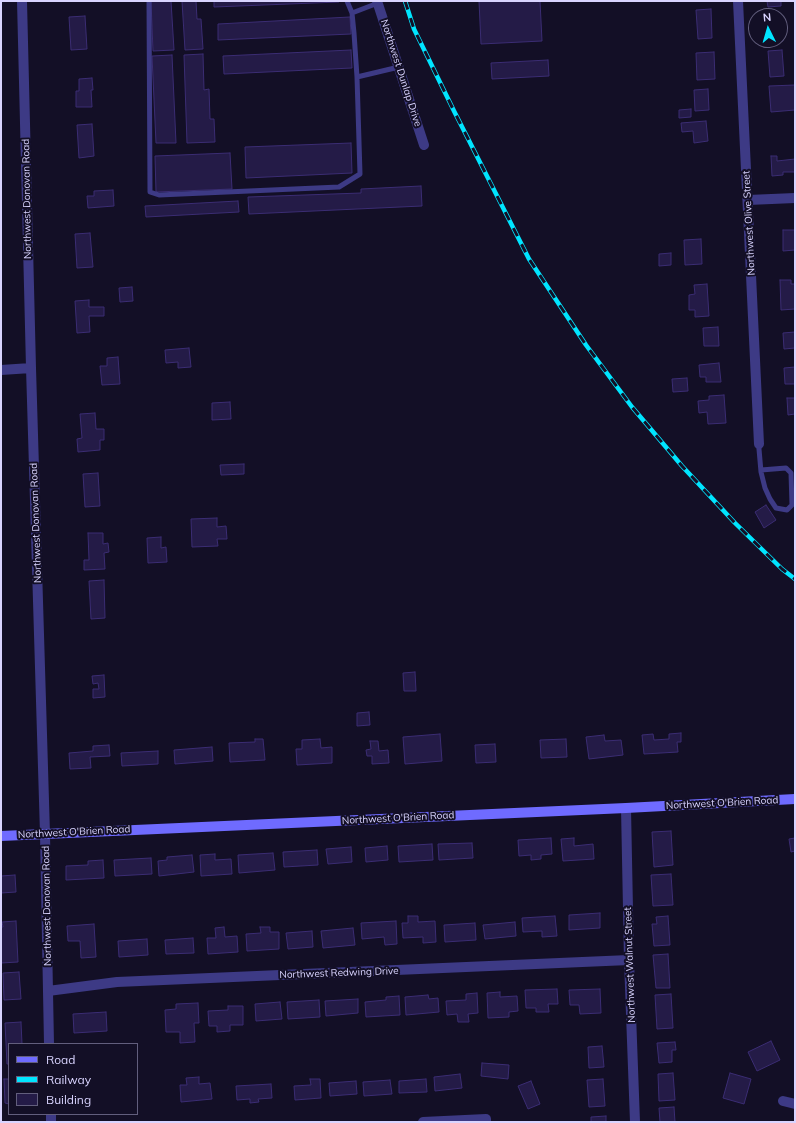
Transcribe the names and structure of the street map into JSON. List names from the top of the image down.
{
  "streets": {
    "street": [
      "Northwest Dunlap Drive",
      "Northwest Donovan Road",
      "Northwest Olive Street",
      "Northwest O'Brien Road",
      "Northwest Walnut Street",
      "Northwest Redwing Drive"
    ]
  },
  "crossings": [
    ["Northwest Donovan Road", "Northwest O'Brien Road"],
    ["Northwest Donovan Road", "Northwest Redwing Drive"],
    ["Northwest O'Brien Road", "Northwest Walnut Street"],
    ["Northwest Walnut Street", "Northwest Redwing Drive"]
  ],
  "legend": ["Road", "Railway", "Building"],
  "north": "top"
}
